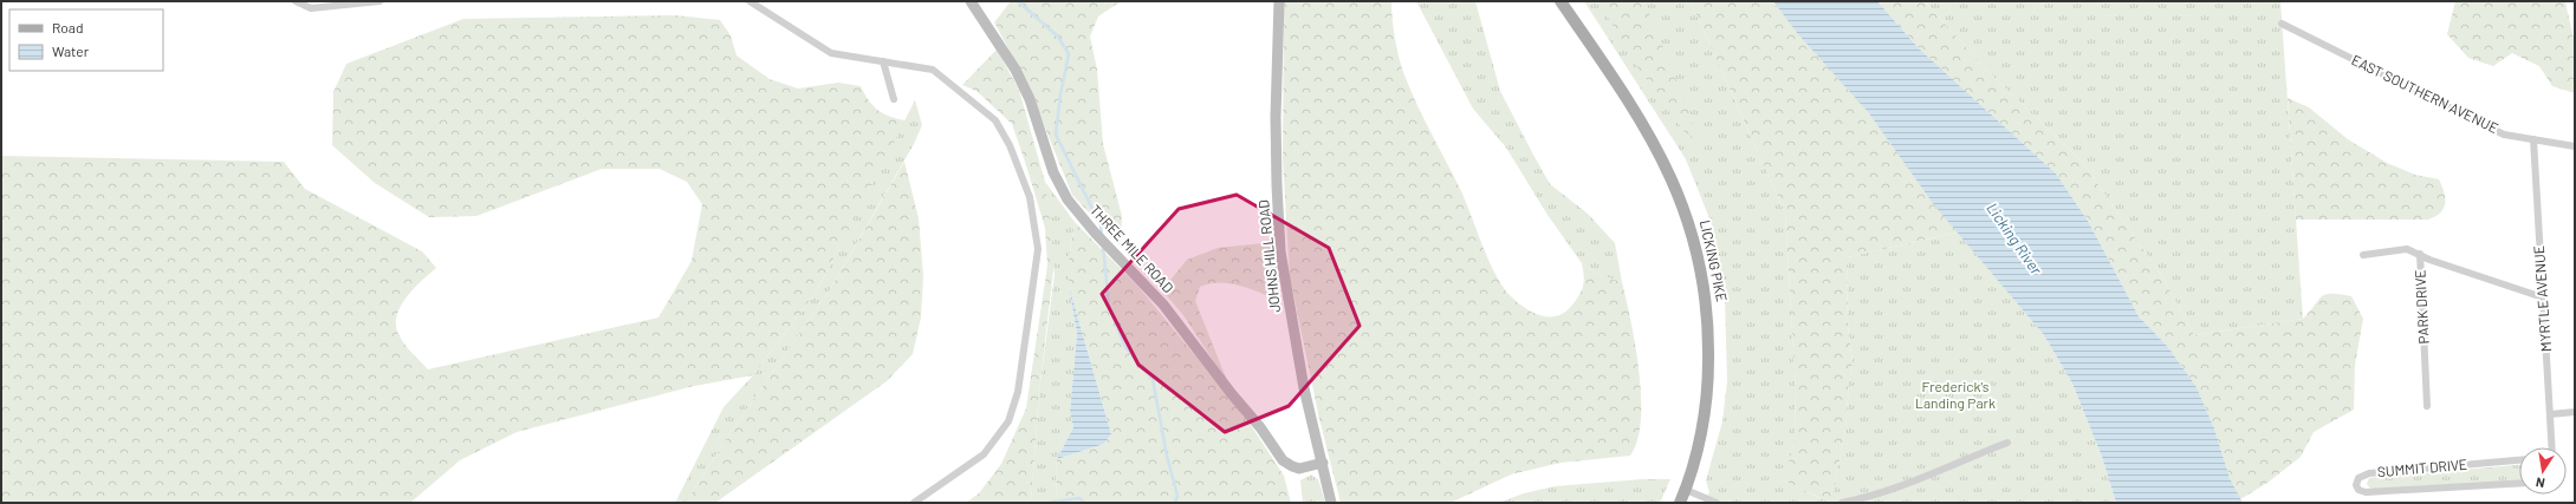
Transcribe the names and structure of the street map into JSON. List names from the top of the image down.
{
  "streets": {
    "main road": ["LICKING PIKE"],
    "street": [
      "EAST SOUTHERN AVENUE",
      "THREE MILE ROAD",
      "JOHNS HILL ROAD",
      "MYRTLE AVENUE",
      "PARK DRIVE",
      "SUMMIT DRIVE"
    ]
  },
  "crossings": [
    ["EAST SOUTHERN AVENUE", "MYRTLE AVENUE"],
    ["THREE MILE ROAD", "JOHNS HILL ROAD"],
    ["MYRTLE AVENUE", "PARK DRIVE"]
  ],
  "water": ["Licking River"],
  "parks": ["Frederick's Landing Park"],
  "legend": ["Road", "Water"],
  "north": "bottom"
}
